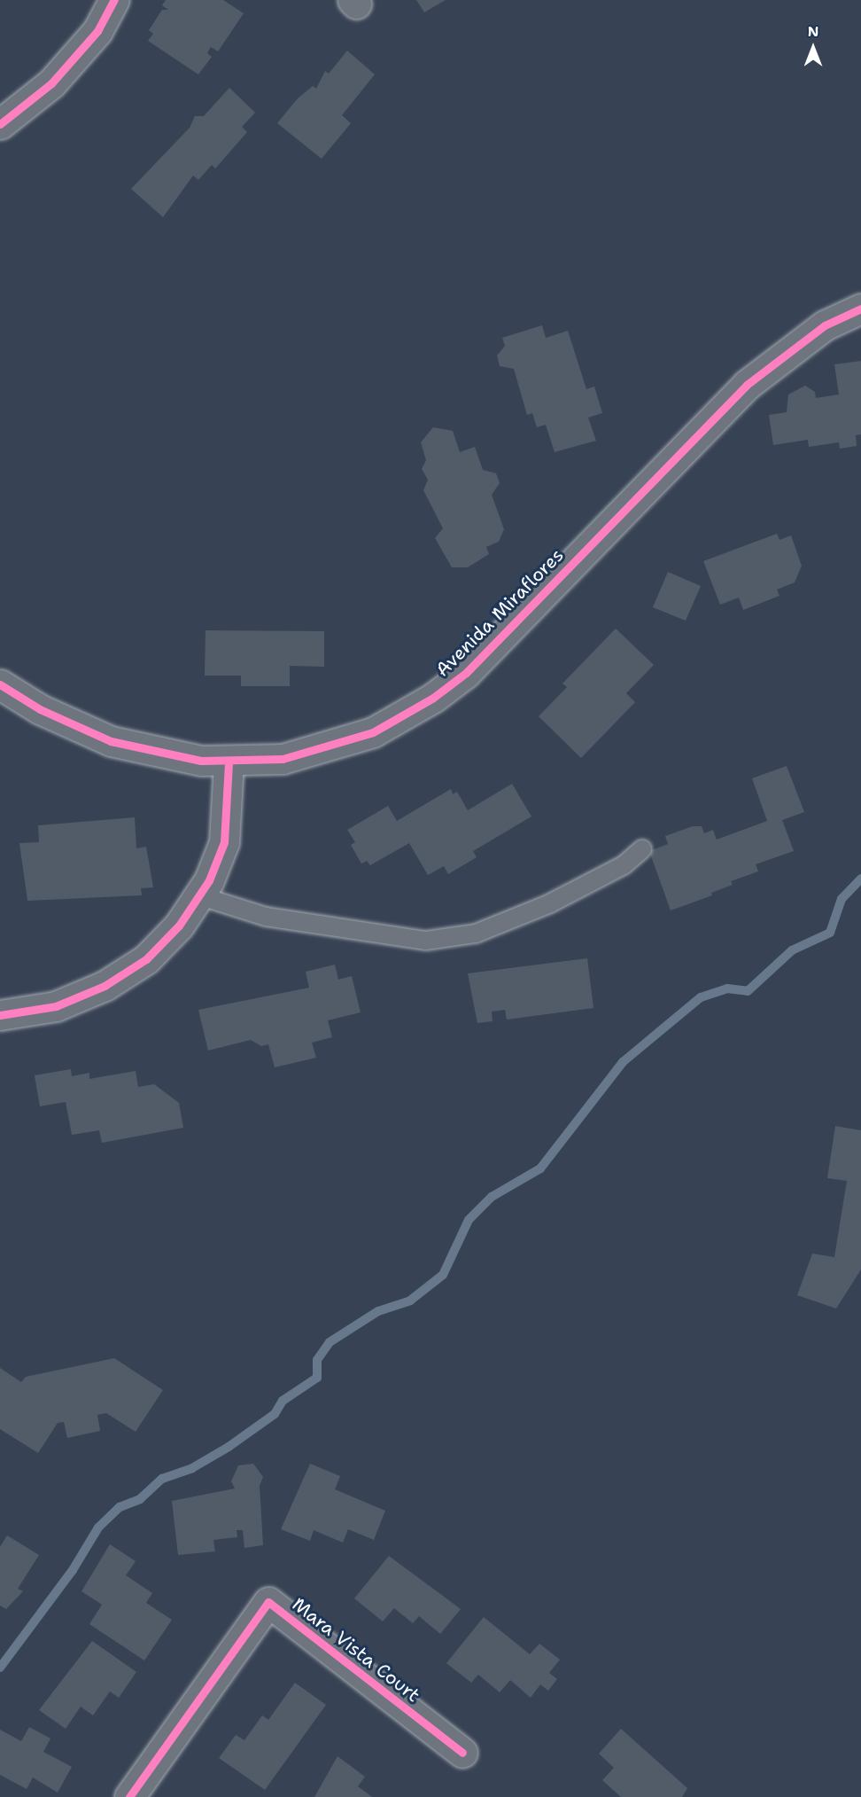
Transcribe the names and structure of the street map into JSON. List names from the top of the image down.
{
  "streets": {
    "street": ["Avenida Miraflores", "Mara Vista Court"]
  },
  "north": "top"
}
